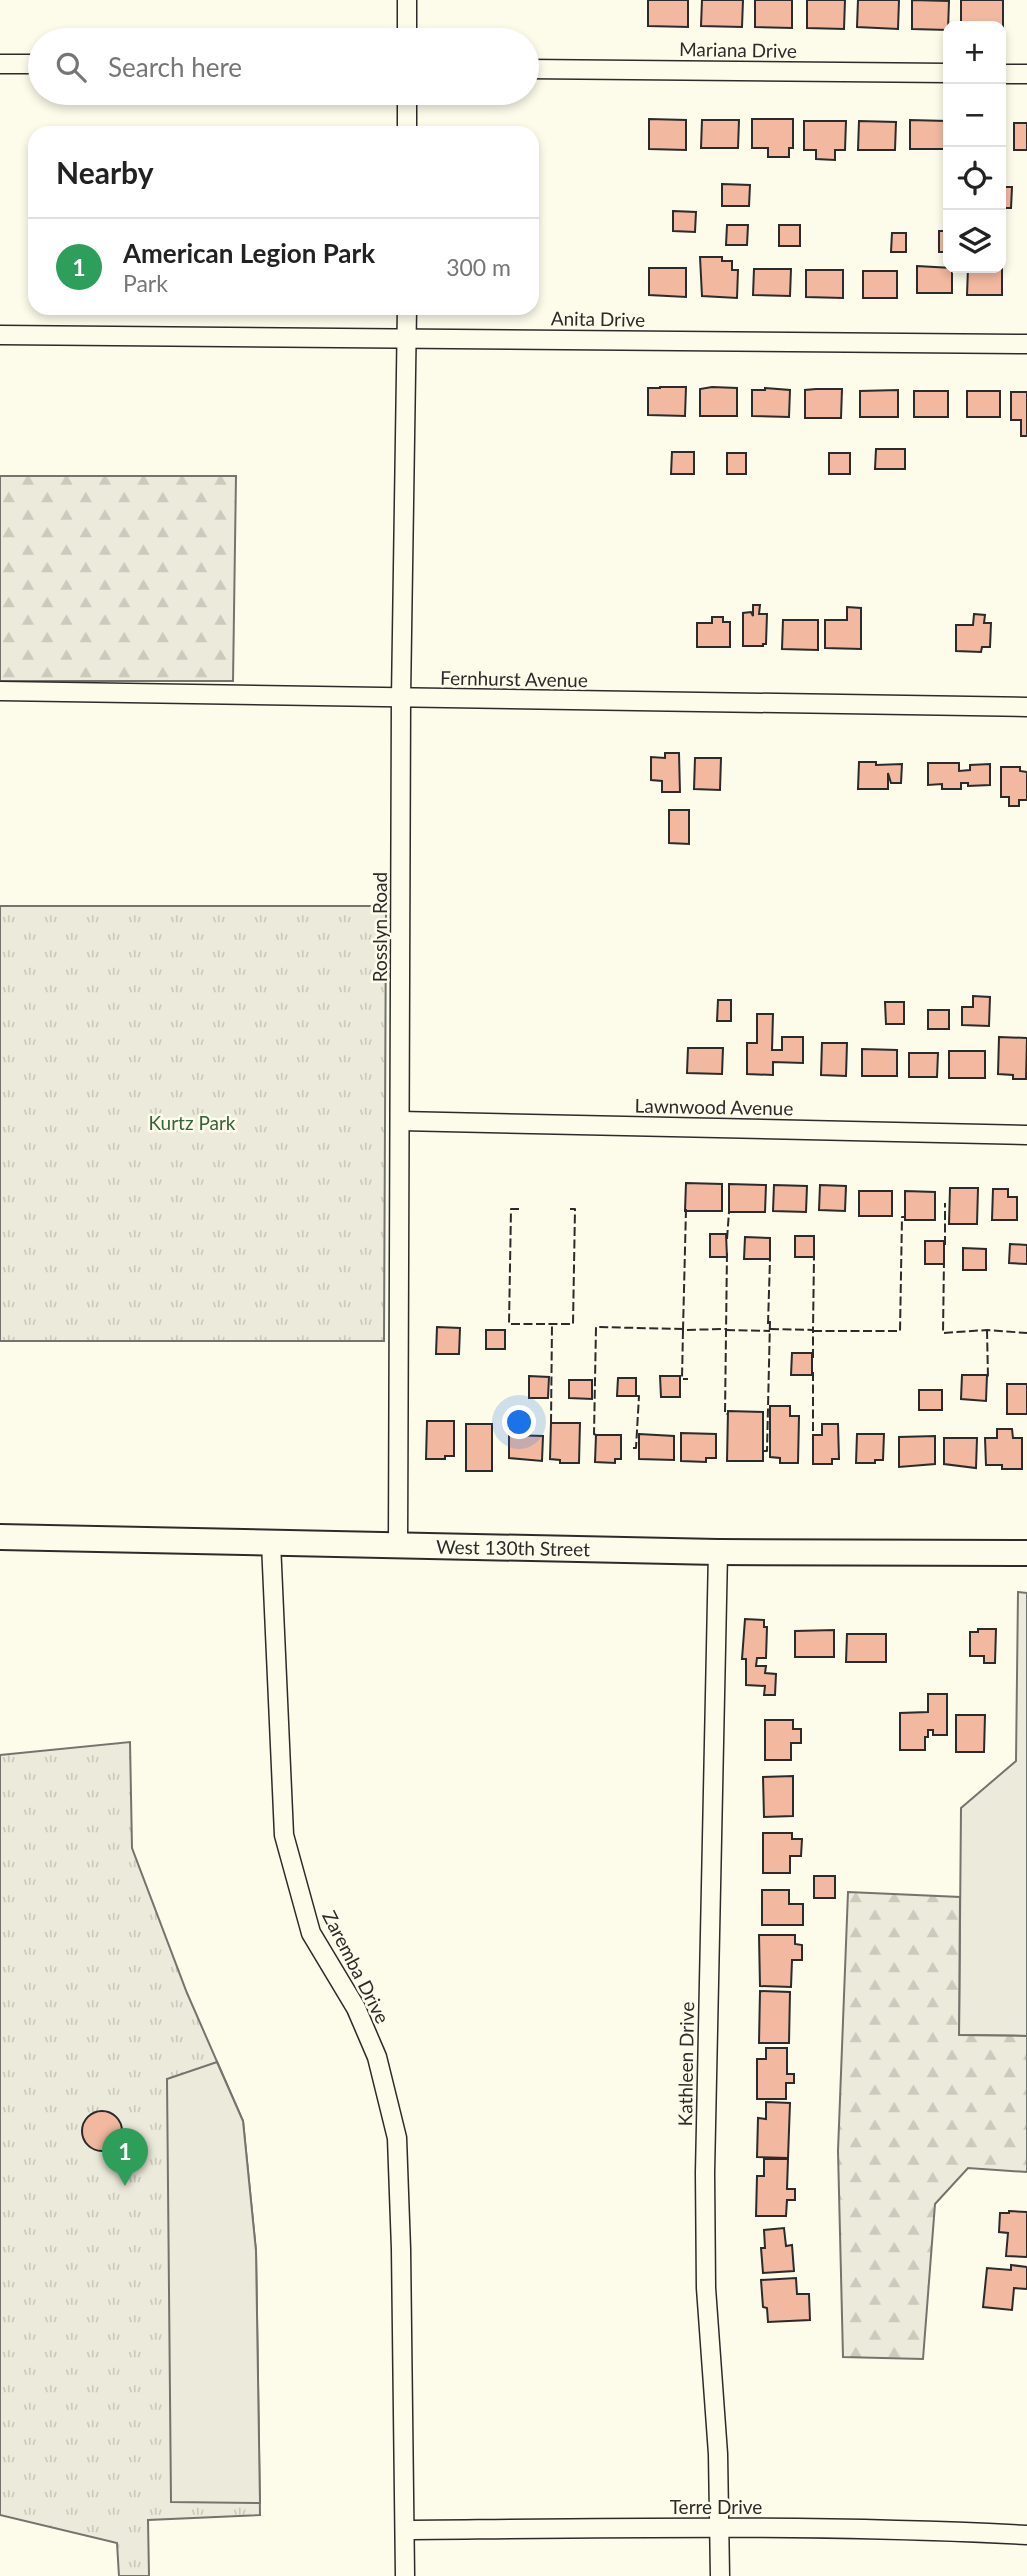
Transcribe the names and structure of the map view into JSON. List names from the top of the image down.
{
  "streets": {
    "main road": ["West 130th Street"],
    "street": [
      "Mariana Drive",
      "Anita Drive",
      "Fernhurst Avenue",
      "Rosslyn Road",
      "Lawnwood Avenue",
      "Zaremba Drive",
      "Kathleen Drive",
      "Terre Drive"
    ]
  },
  "crossings": [
    ["Anita Drive", "Rosslyn Road"],
    ["Fernhurst Avenue", "Rosslyn Road"],
    ["Rosslyn Road", "Lawnwood Avenue"],
    ["Rosslyn Road", "West 130th Street"],
    ["West 130th Street", "Zaremba Drive"],
    ["West 130th Street", "Kathleen Drive"],
    ["Zaremba Drive", "Terre Drive"],
    ["Kathleen Drive", "Terre Drive"]
  ],
  "parks": ["Kurtz Park"],
  "page": {
    "map_buttons": ["+", "−"],
    "search": "Search here",
    "heading": "Nearby",
    "list": [
      {
        "mark": "1",
        "name": "American Legion Park",
        "note": "Park",
        "value": "300 m"
      }
    ],
    "pins": "1"
  }
}
